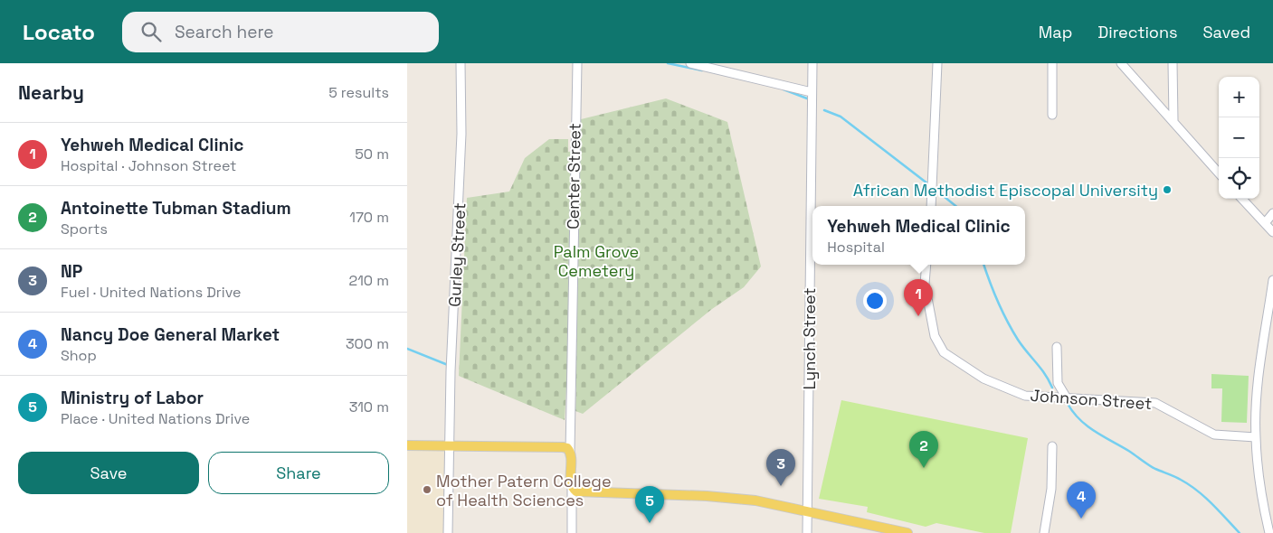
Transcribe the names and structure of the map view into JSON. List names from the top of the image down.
{
  "streets": {
    "street": [
      "Center Street",
      "Gurley Street",
      "Lynch Street",
      "Johnson Street"
    ]
  },
  "parks": ["Palm Grove Cemetery"],
  "places": ["African Methodist Episcopal University", "Mother Patern College of Health Sciences"],
  "page": {
    "header": "Locato",
    "search": "Search here",
    "nav": ["Map", "Directions", "Saved"],
    "heading": ["Nearby", "5 results"],
    "map_buttons": ["+", "−"],
    "list": [
      {
        "mark": "1",
        "name": "Yehweh Medical Clinic",
        "note": "Hospital · Johnson Street",
        "value": "50 m"
      },
      {
        "mark": "2",
        "name": "Antoinette Tubman Stadium",
        "note": "Sports",
        "value": "170 m"
      },
      {
        "mark": "3",
        "name": "NP",
        "note": "Fuel · United Nations Drive",
        "value": "210 m"
      },
      {
        "mark": "4",
        "name": "Nancy Doe General Market",
        "note": "Shop",
        "value": "300 m"
      },
      {
        "mark": "5",
        "name": "Ministry of Labor",
        "note": "Place · United Nations Drive",
        "value": "310 m"
      }
    ],
    "popup": ["Yehweh Medical Clinic", "Hospital"],
    "pins": [
      "1",
      "2",
      "3",
      "4",
      "5"
    ],
    "buttons": ["Save", "Share"]
  }
}
